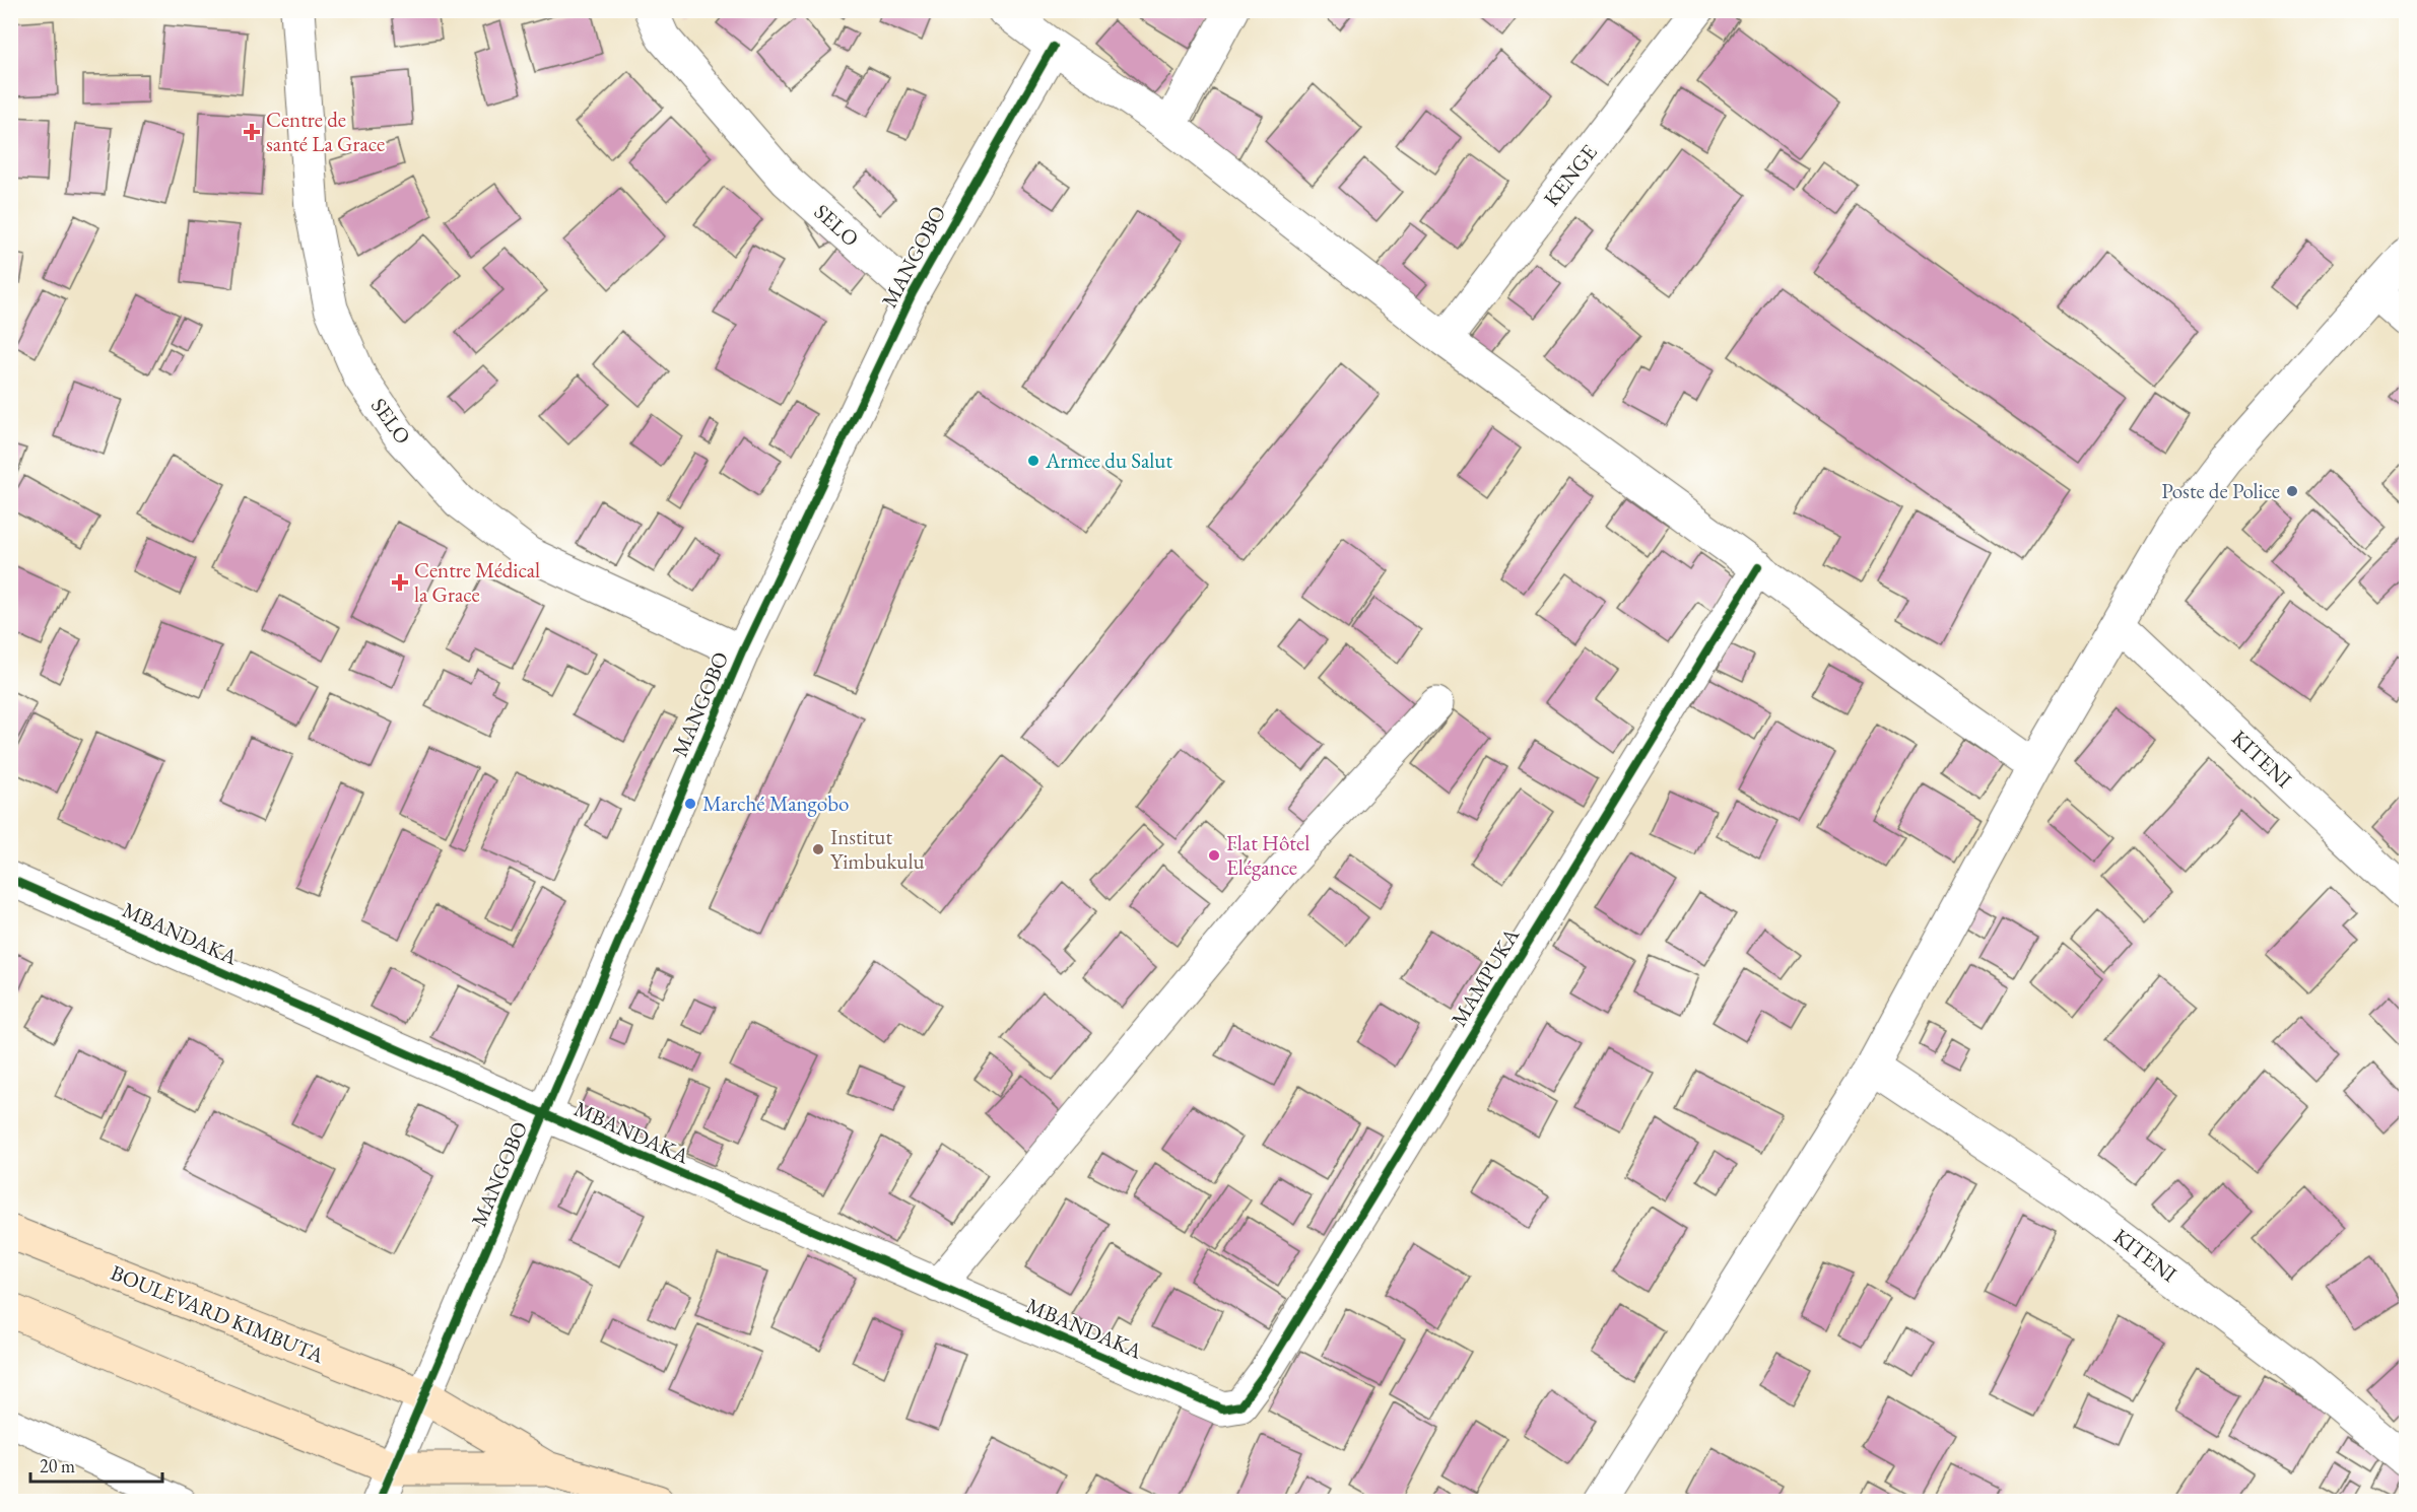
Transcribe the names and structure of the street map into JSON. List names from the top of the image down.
{
  "streets": {
    "street": [
      "KENGE",
      "SELO",
      "MANGOBO",
      "KITENI",
      "MBANDAKA",
      "MAMPUKA",
      "BOULEVARD KIMBUTA"
    ]
  },
  "crossings": [
    ["SELO", "MANGOBO"],
    ["MANGOBO", "MBANDAKA"],
    ["MANGOBO", "BOULEVARD KIMBUTA"],
    ["MBANDAKA", "MAMPUKA"]
  ],
  "places": {
    "health": ["Centre de santé La Grace", "Centre Médical la Grace"],
    "other": [
      "Armee du Salut",
      "Poste de Police",
      "Marché Mangobo",
      "Institut Yimbukulu",
      "Flat Hôtel Elégance"
    ]
  },
  "scale_bar": "20 m"
}
